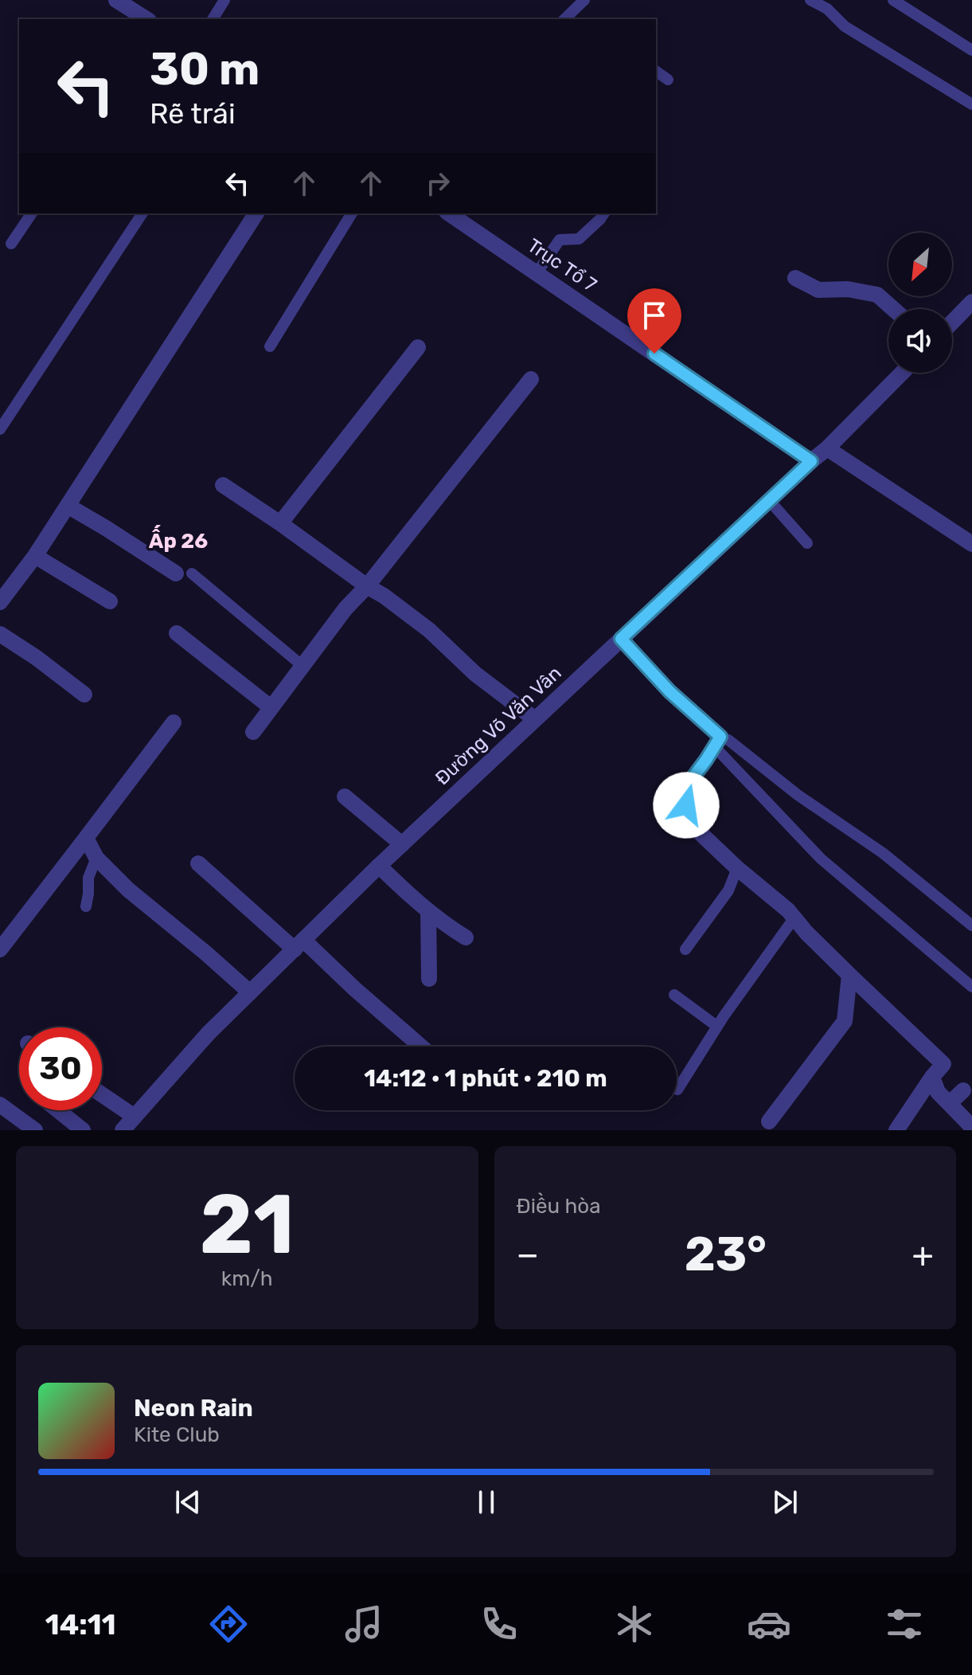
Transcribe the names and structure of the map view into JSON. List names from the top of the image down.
{
  "streets": {
    "street": ["Trục Tổ 7", "Đường Võ Văn Vân"]
  },
  "crossings": [
    ["Trục Tổ 7", "Đường Võ Văn Vân"]
  ],
  "districts": ["Ấp 26"],
  "north": "bottom left",
  "page": {
    "turn": ["30 m", "Rẽ trái"],
    "limit": "30",
    "trip": "14:12 · 1 phút · 210 m",
    "tile": [
      ["21", "km/h"],
      "Điều hòa"
    ],
    "heat": ["−", "23°", "+"],
    "song": ["Neon Rain", "Kite Club"],
    "tabs": "14:11"
  }
}
